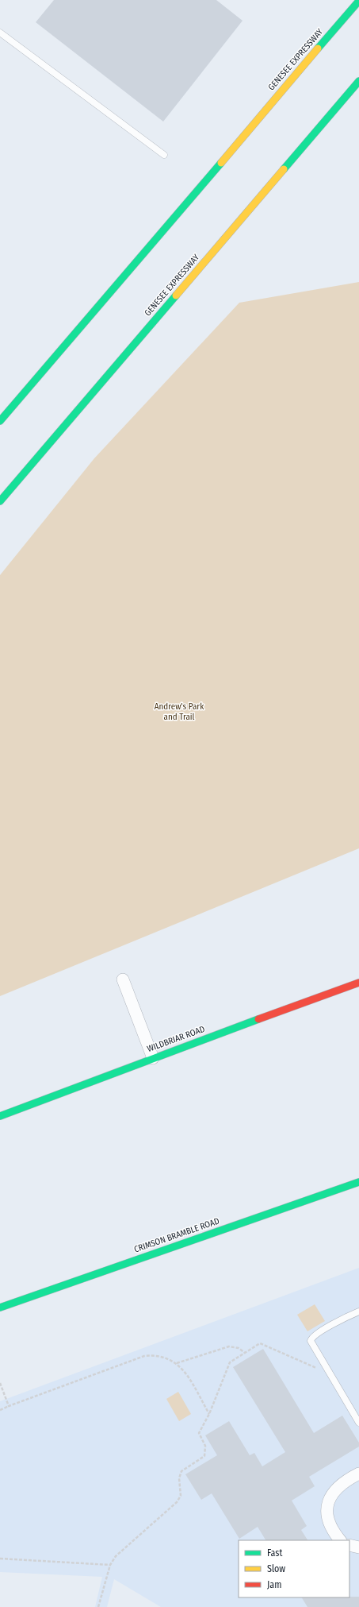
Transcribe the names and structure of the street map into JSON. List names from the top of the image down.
{
  "streets": {
    "main road": ["GENESEE EXPRESSWAY", "WILDBRIAR ROAD", "CRIMSON BRAMBLE ROAD"]
  },
  "parks": ["Andrew's Park and Trail"],
  "legend": ["Fast", "Slow", "Jam"]
}
